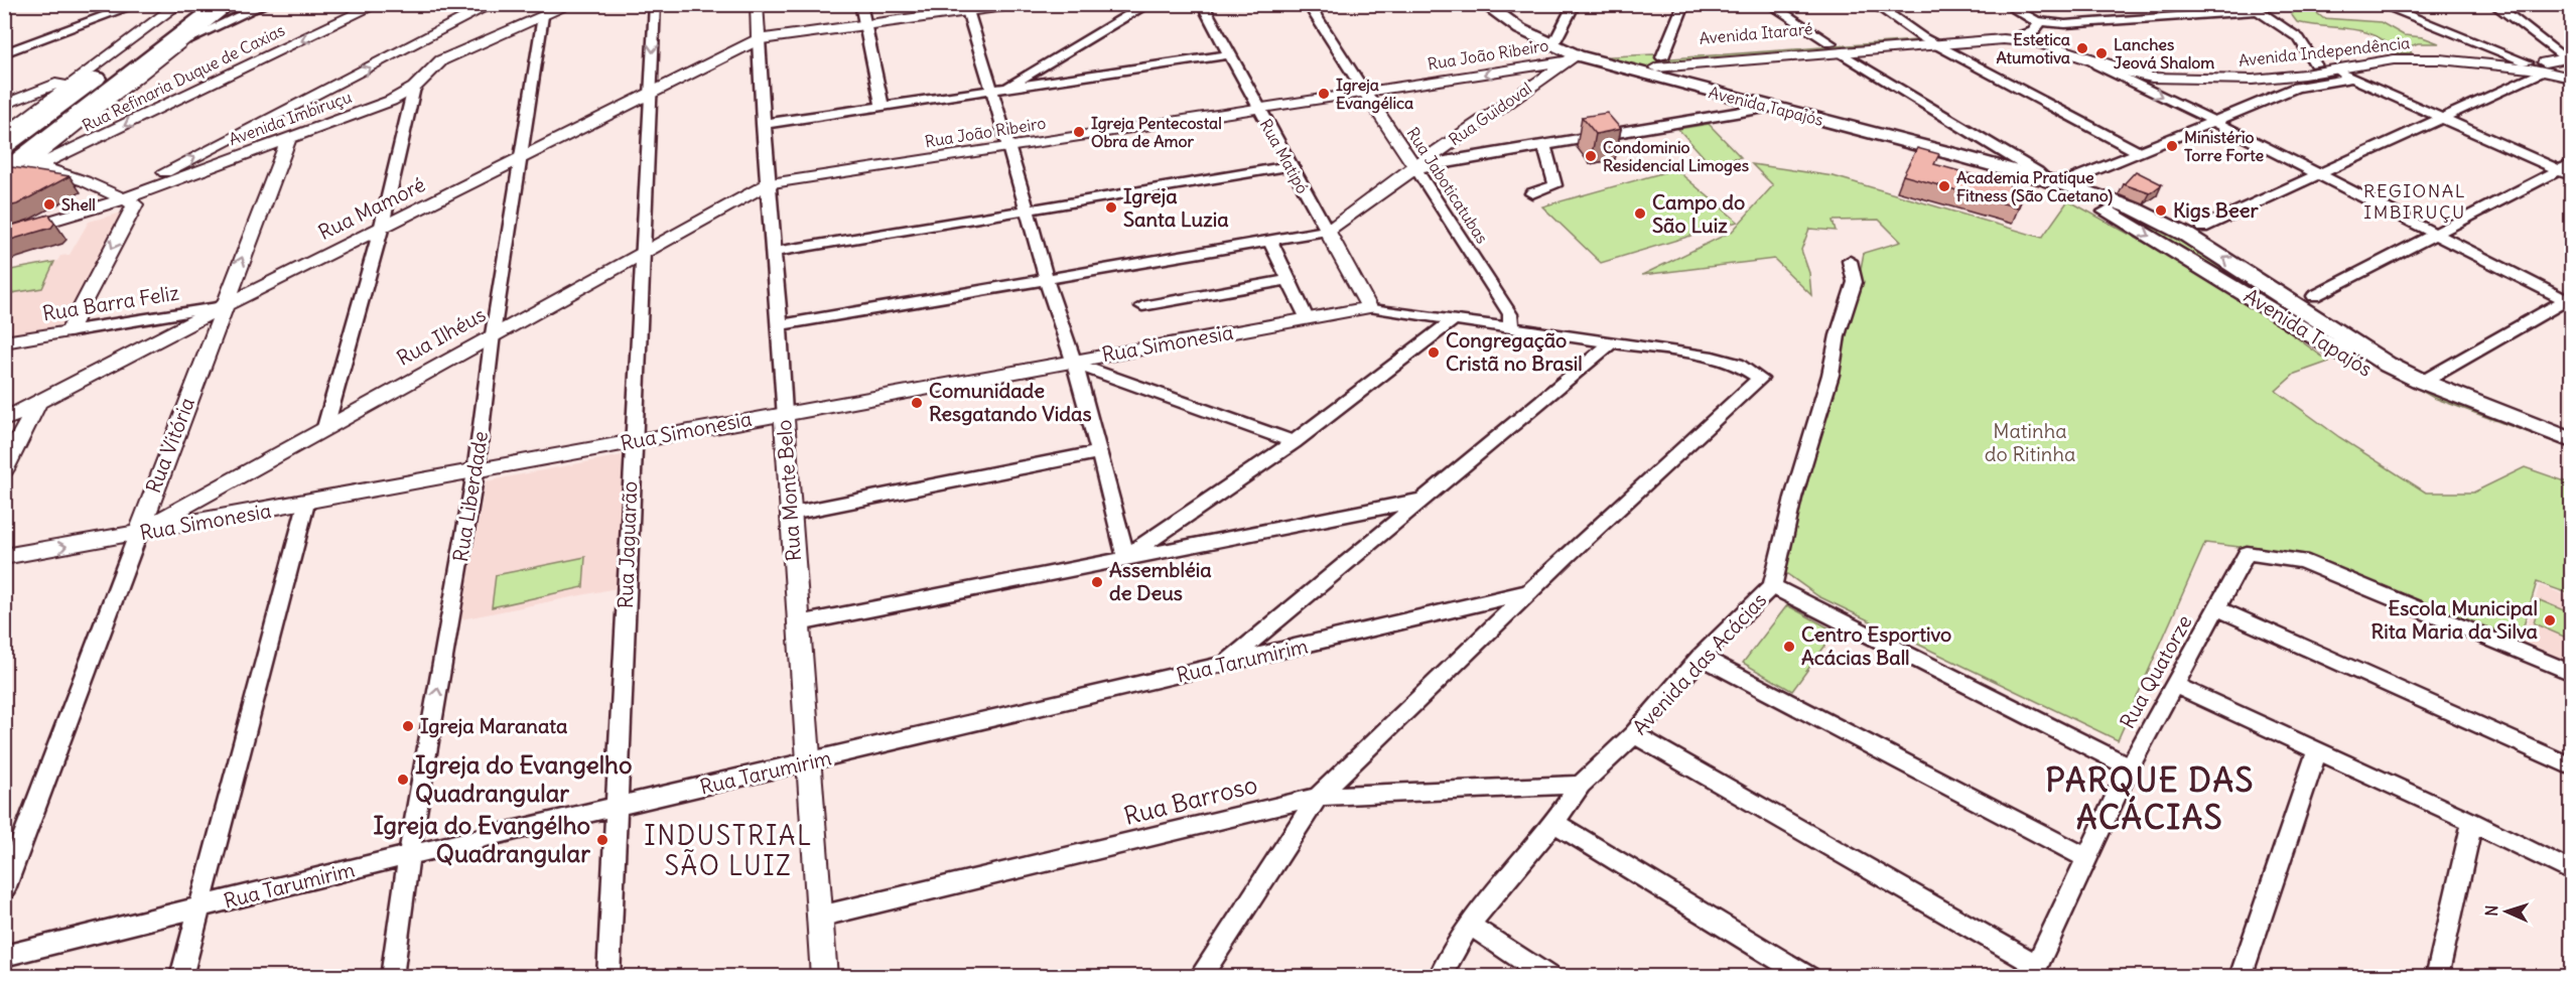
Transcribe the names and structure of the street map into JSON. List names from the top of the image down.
{
  "streets": {
    "main road": ["Avenida Tapajós"],
    "street": [
      "Avenida Itararé",
      "Avenida Independência",
      "Rua João Ribeiro",
      "Rua Refinaria Duque de Caxias",
      "Rua Guidoval",
      "Avenida Imbiruçu",
      "Rua Matipó",
      "Rua Jaboticatubas",
      "Rua Mamoré",
      "Rua Barra Feliz",
      "Rua Ilhéus",
      "Rua Simonesia",
      "Rua Vitória",
      "Rua Monte Belo",
      "Rua Liberdade",
      "Rua Jaguarão",
      "Rua Tarumirim",
      "Avenida das Acácias",
      "Rua Quatorze",
      "Rua Barroso"
    ]
  },
  "crossings": [
    ["Avenida Itararé", "Avenida Independência"],
    ["Avenida Itararé", "Avenida Tapajós"],
    ["Rua João Ribeiro", "Avenida Tapajós"],
    ["Rua João Ribeiro", "Rua Guidoval"],
    ["Rua João Ribeiro", "Rua Matipó"],
    ["Rua João Ribeiro", "Rua Jaboticatubas"],
    ["Rua João Ribeiro", "Rua Ilhéus"],
    ["Rua João Ribeiro", "Rua Monte Belo"],
    ["Avenida Tapajós", "Rua Guidoval"],
    ["Rua Guidoval", "Rua Matipó"],
    ["Rua Guidoval", "Rua Jaboticatubas"],
    ["Avenida Imbiruçu", "Rua Vitória"],
    ["Avenida Imbiruçu", "Rua Liberdade"],
    ["Rua Matipó", "Rua Simonesia"],
    ["Rua Mamoré", "Rua Barra Feliz"],
    ["Rua Mamoré", "Rua Vitória"],
    ["Rua Mamoré", "Rua Monte Belo"],
    ["Rua Mamoré", "Rua Liberdade"],
    ["Rua Mamoré", "Rua Jaguarão"],
    ["Rua Barra Feliz", "Rua Vitória"],
    ["Rua Ilhéus", "Rua Simonesia"],
    ["Rua Ilhéus", "Rua Vitória"],
    ["Rua Ilhéus", "Rua Monte Belo"],
    ["Rua Ilhéus", "Rua Liberdade"],
    ["Rua Ilhéus", "Rua Jaguarão"],
    ["Rua Simonesia", "Rua Vitória"],
    ["Rua Simonesia", "Rua Monte Belo"],
    ["Rua Simonesia", "Rua Liberdade"],
    ["Rua Simonesia", "Rua Jaguarão"],
    ["Rua Monte Belo", "Rua Tarumirim"],
    ["Rua Monte Belo", "Rua Barroso"],
    ["Rua Liberdade", "Rua Tarumirim"],
    ["Rua Jaguarão", "Rua Tarumirim"],
    ["Avenida das Acácias", "Rua Barroso"]
  ],
  "one_way": ["Rua Liberdade"],
  "districts": ["REGIONAL IMBIRUÇU", "PARQUE DAS ACÁCIAS", "INDUSTRIAL SÃO LUIZ"],
  "parks": ["Matinha do Ritinha"],
  "places": [
    "Estetica Atumotiva",
    "Lanches Jeová Shalom",
    "Igreja Evangélica",
    "Igreja Pentecostal Obra de Amor",
    "Ministério Torre Forte",
    "Condominio Residencial Limoges",
    "Academia Pratique Fitness (São Caetano)",
    "Shell",
    "Igreja Santa Luzia",
    "Kigs Beer",
    "Campo do São Luiz",
    "Congregação Cristã no Brasil",
    "Comunidade Resgatando Vidas",
    "Assembléia de Deus",
    "Escola Municipal Rita Maria da Silva",
    "Centro Esportivo Acácias Ball",
    "Igreja Maranata",
    "Igreja do Evangelho Quadrangular",
    "Igreja do Evangélho Quadrangular"
  ],
  "north": "left"
}
